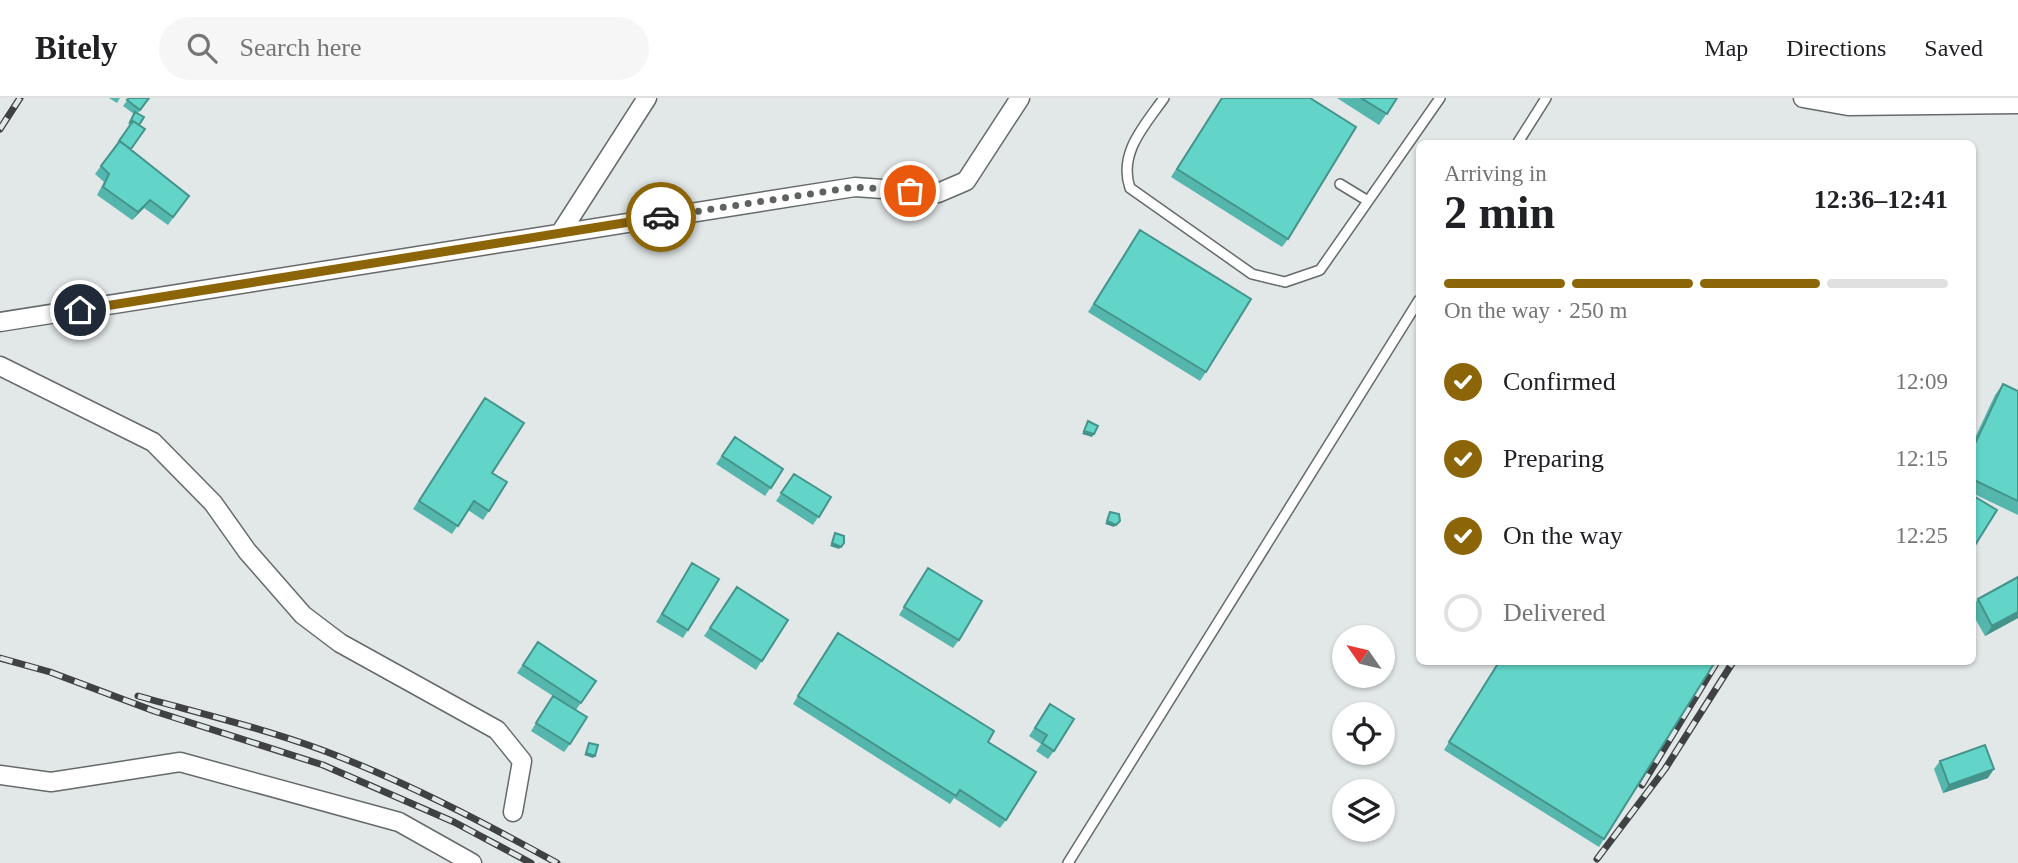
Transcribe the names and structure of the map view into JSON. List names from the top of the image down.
{
  "north": "top left",
  "page": {
    "header": "Bitely",
    "search": "Search here",
    "nav": ["Map", "Directions", "Saved"],
    "heading": ["2 min", "Arriving in", "12:36–12:41"],
    "bar": "On the way · 250 m",
    "list": [
      ["Confirmed", "12:09"],
      ["Preparing", "12:15"],
      ["On the way", "12:25"],
      "Delivered"
    ]
  }
}
